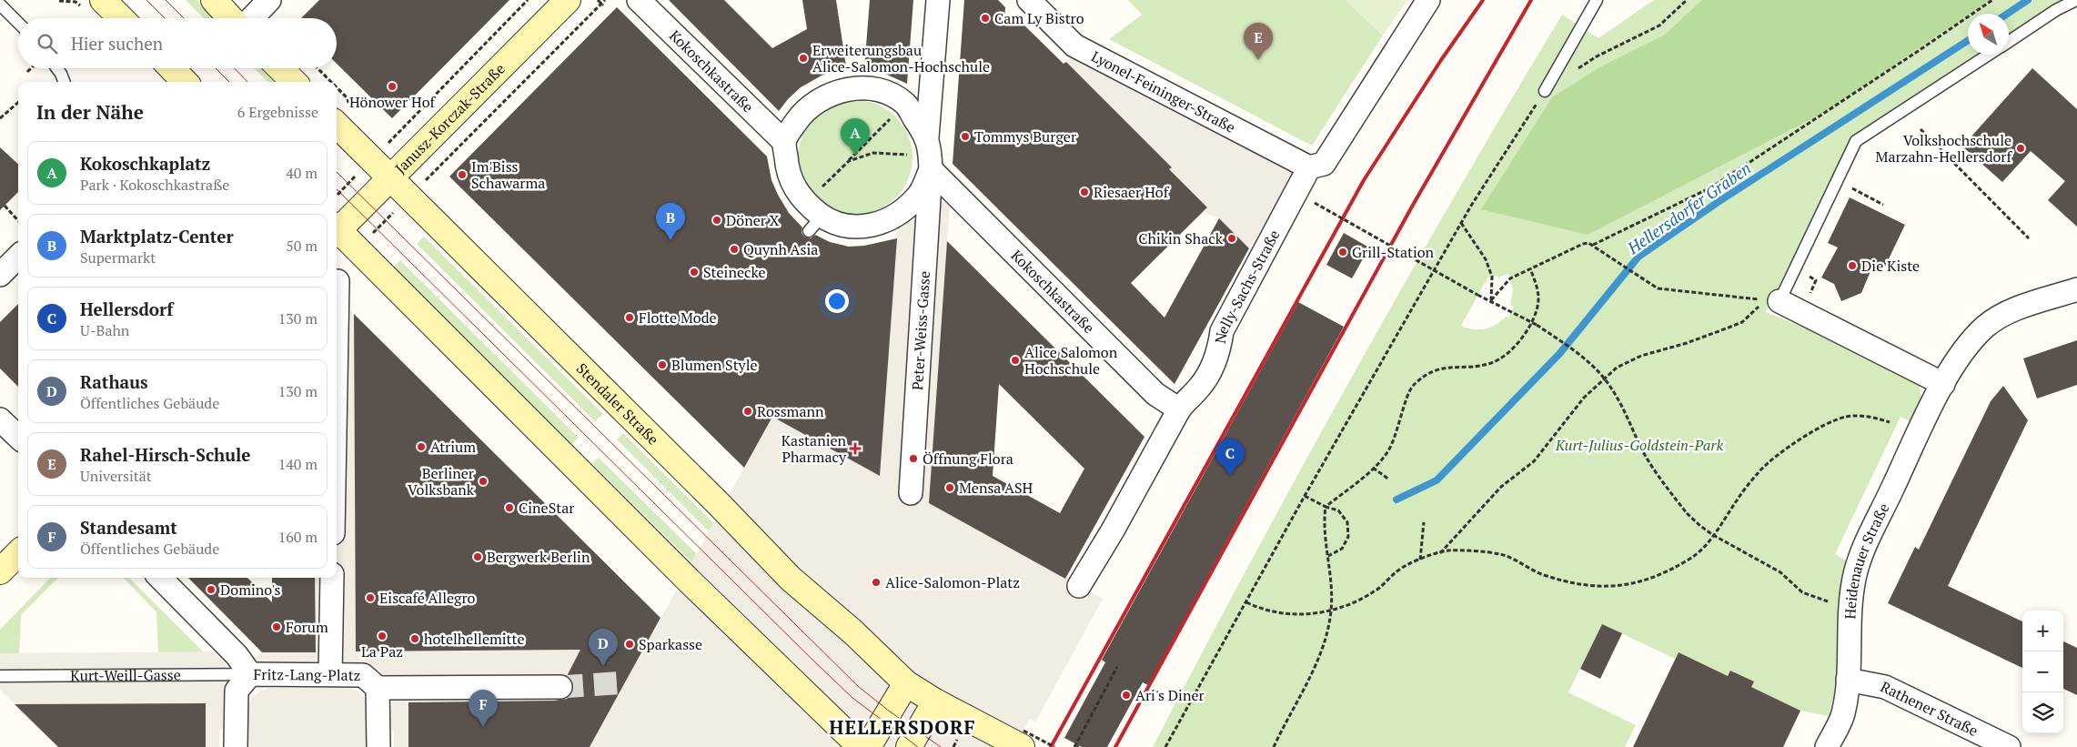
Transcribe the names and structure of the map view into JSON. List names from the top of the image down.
{
  "streets": {
    "main road": ["Janusz-Korczak-Straße", "Stendaler Straße"],
    "street": [
      "Kokoschkastraße",
      "Lyonel-Feininger-Straße",
      "Nelly-Sachs-Straße",
      "Peter-Weiss-Gasse",
      "Heidenauer Straße",
      "Fritz-Lang-Platz",
      "Rathener Straße"
    ],
    "lane": ["Kurt-Weill-Gasse"]
  },
  "crossings": [
    ["Kokoschkastraße", "Nelly-Sachs-Straße"],
    ["Kokoschkastraße", "Peter-Weiss-Gasse"],
    ["Lyonel-Feininger-Straße", "Nelly-Sachs-Straße"],
    ["Janusz-Korczak-Straße", "Stendaler Straße"],
    ["Heidenauer Straße", "Rathener Straße"],
    ["Kurt-Weill-Gasse", "Fritz-Lang-Platz"]
  ],
  "districts": ["HELLERSDORF"],
  "water": ["Hellersdorfer Graben"],
  "parks": ["Kurt-Julius-Goldstein-Park"],
  "places": {
    "other": [
      "Cam Ly Bistro",
      "Erweiterungsbau Alice-Salomon-Hochschule",
      "Hönower Hof",
      "Tommys Burger",
      "Volkshochschule Marzahn-Hellersdorf",
      "Im'Biss Schawarma",
      "Riesaer Hof",
      "Döner X",
      "Chikin Shack",
      "Quynh Asia",
      "Grill-Station",
      "Die Kiste",
      "Steinecke",
      "Flotte Mode",
      "Alice Salomon Hochschule",
      "Blumen Style",
      "Rossmann",
      "Atrium",
      "Öffnung Flora",
      "Berliner Volksbank",
      "Mensa ASH",
      "CineStar",
      "Bergwerk Berlin",
      "Alice-Salomon-Platz",
      "Domino's",
      "Eiscafé Allegro",
      "Forum",
      "La Paz",
      "hotelhellemitte",
      "Sparkasse",
      "Ari's Diner"
    ],
    "health": ["Kastanien Pharmacy"]
  },
  "north": "top left",
  "page": {
    "search": "Hier suchen",
    "pins": [
      "E",
      "A",
      "B",
      "C",
      "D",
      "F"
    ],
    "heading": ["In der Nähe", "6 Ergebnisse"],
    "list": [
      {
        "mark": "A",
        "name": "Kokoschkaplatz",
        "note": "Park · Kokoschkastraße",
        "value": "40 m"
      },
      {
        "mark": "B",
        "name": "Marktplatz-Center",
        "note": "Supermarkt",
        "value": "50 m"
      },
      {
        "mark": "C",
        "name": "Hellersdorf",
        "note": "U-Bahn",
        "value": "130 m"
      },
      {
        "mark": "D",
        "name": "Rathaus",
        "note": "Öffentliches Gebäude",
        "value": "130 m"
      },
      {
        "mark": "E",
        "name": "Rahel-Hirsch-Schule",
        "note": "Universität",
        "value": "140 m"
      },
      {
        "mark": "F",
        "name": "Standesamt",
        "note": "Öffentliches Gebäude",
        "value": "160 m"
      }
    ],
    "map_buttons": ["+", "−"]
  }
}
